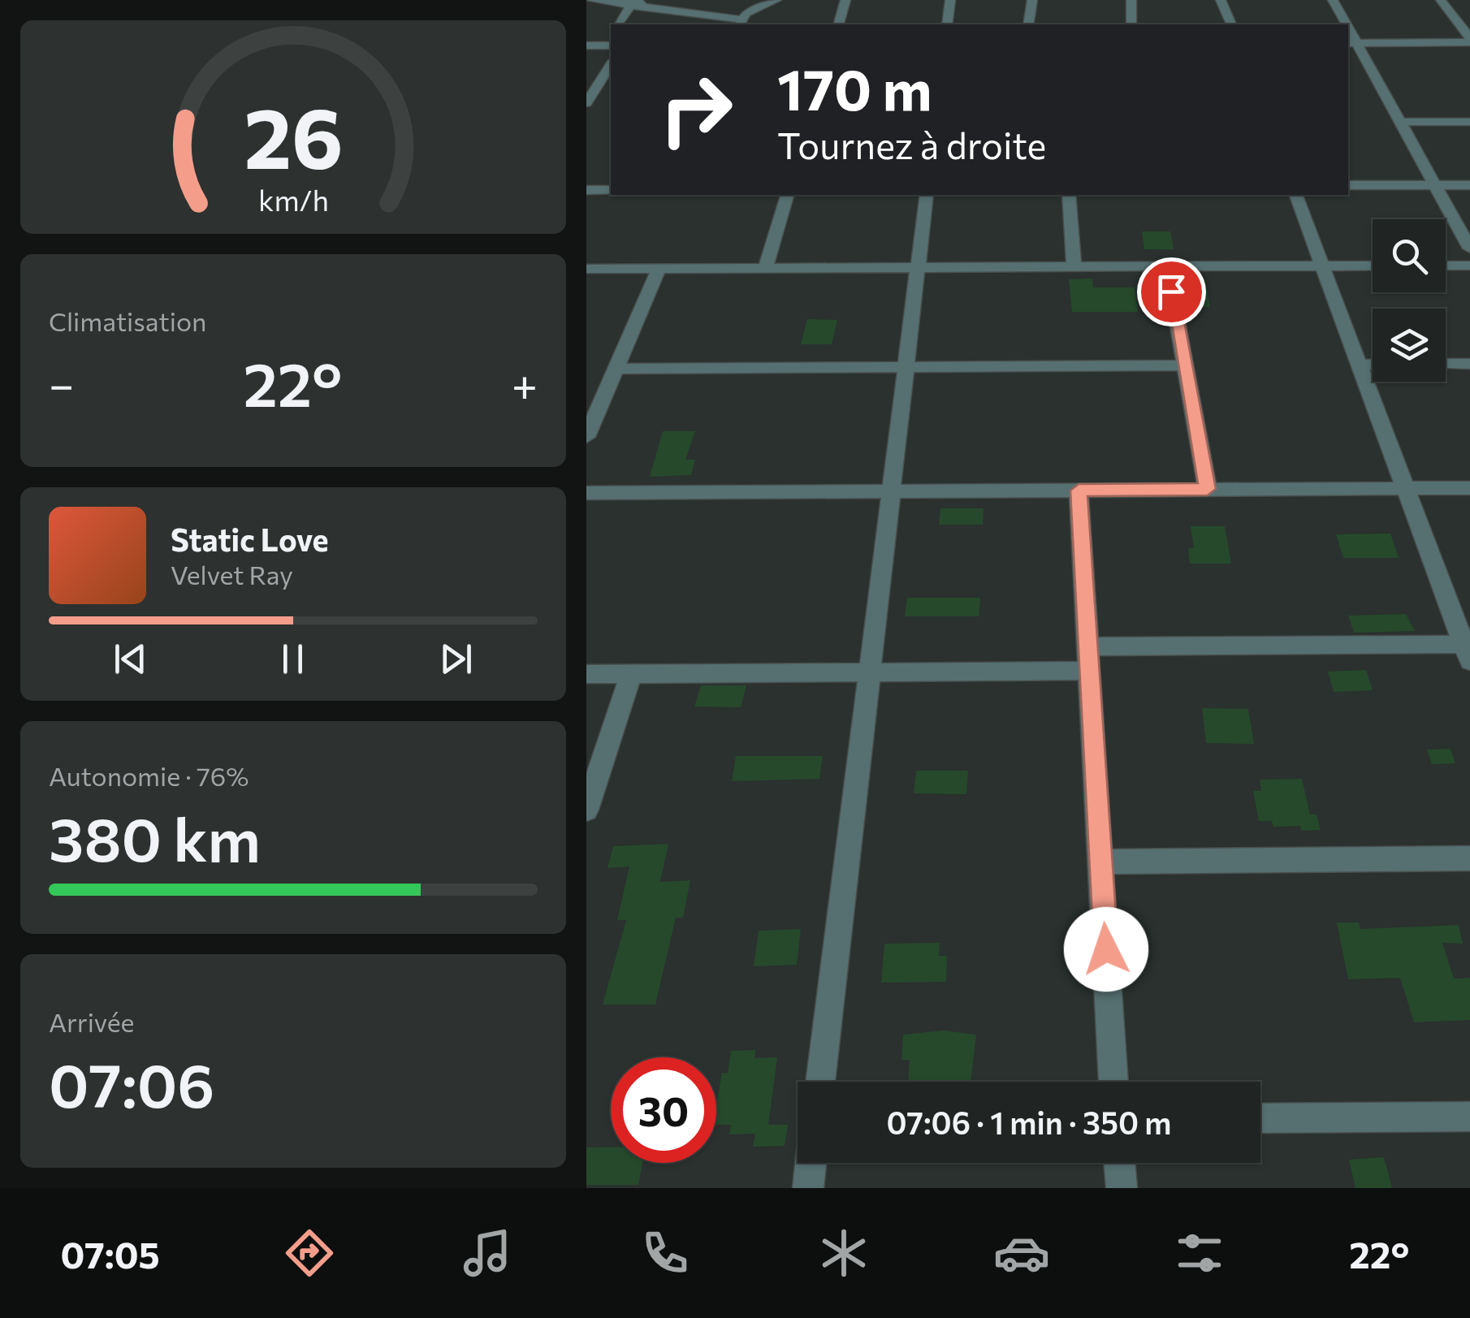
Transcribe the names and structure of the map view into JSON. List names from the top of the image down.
{
  "page": {
    "turn": ["170 m", "Tournez à droite"],
    "tile": [
      "Climatisation",
      ["Autonomie · 76%", "380 km"],
      ["Arrivée", "07:06"]
    ],
    "heat": ["−", "22°", "+"],
    "song": ["Static Love", "Velvet Ray"],
    "limit": "30",
    "trip": "07:06 · 1 min · 350 m",
    "tabs": ["07:05", "22°"],
    "gauge": ["26", "km/h"]
  }
}
